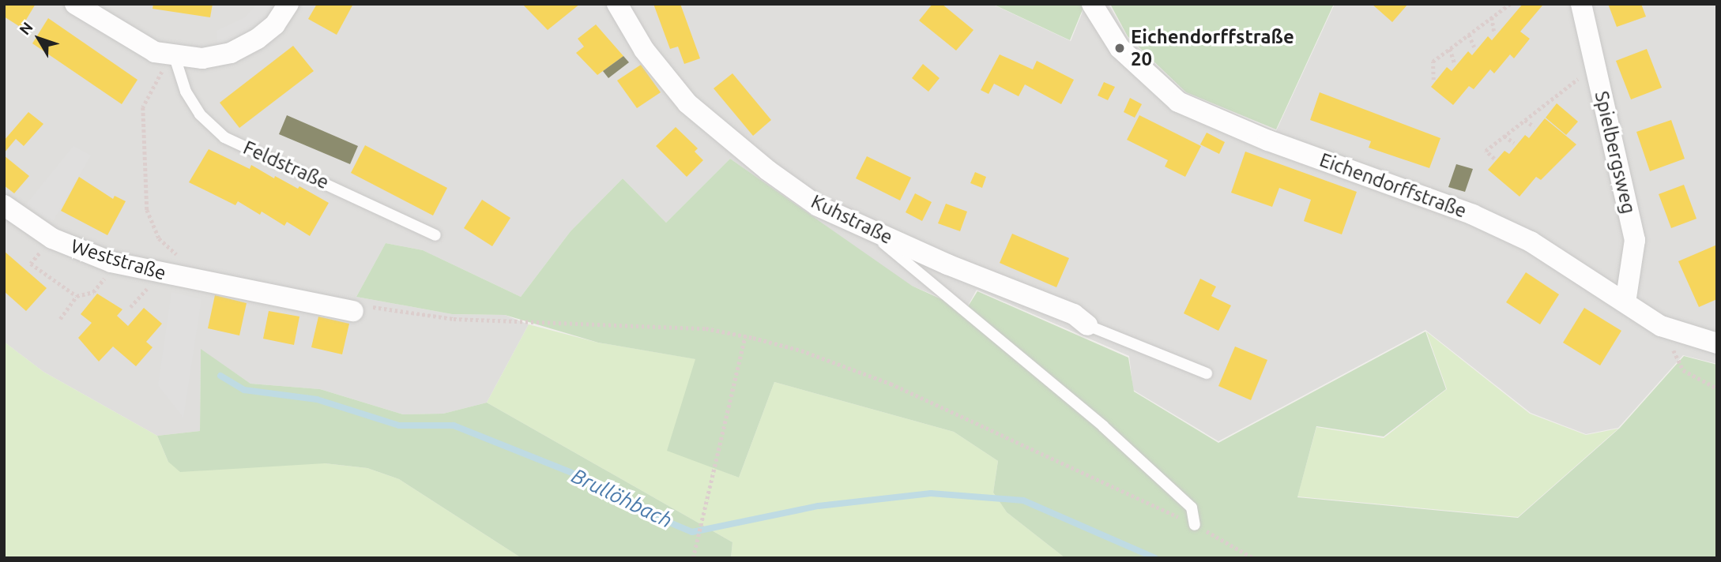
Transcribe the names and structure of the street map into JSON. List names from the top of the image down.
{
  "streets": {
    "street": [
      "Spielbergsweg",
      "Eichendorffstraße",
      "Kuhstraße",
      "Weststraße"
    ],
    "lane": ["Feldstraße"]
  },
  "crossings": [
    ["Spielbergsweg", "Eichendorffstraße"]
  ],
  "water": ["Brullöhbach"],
  "places": ["Eichendorffstraße 20"],
  "north": "top left"
}
